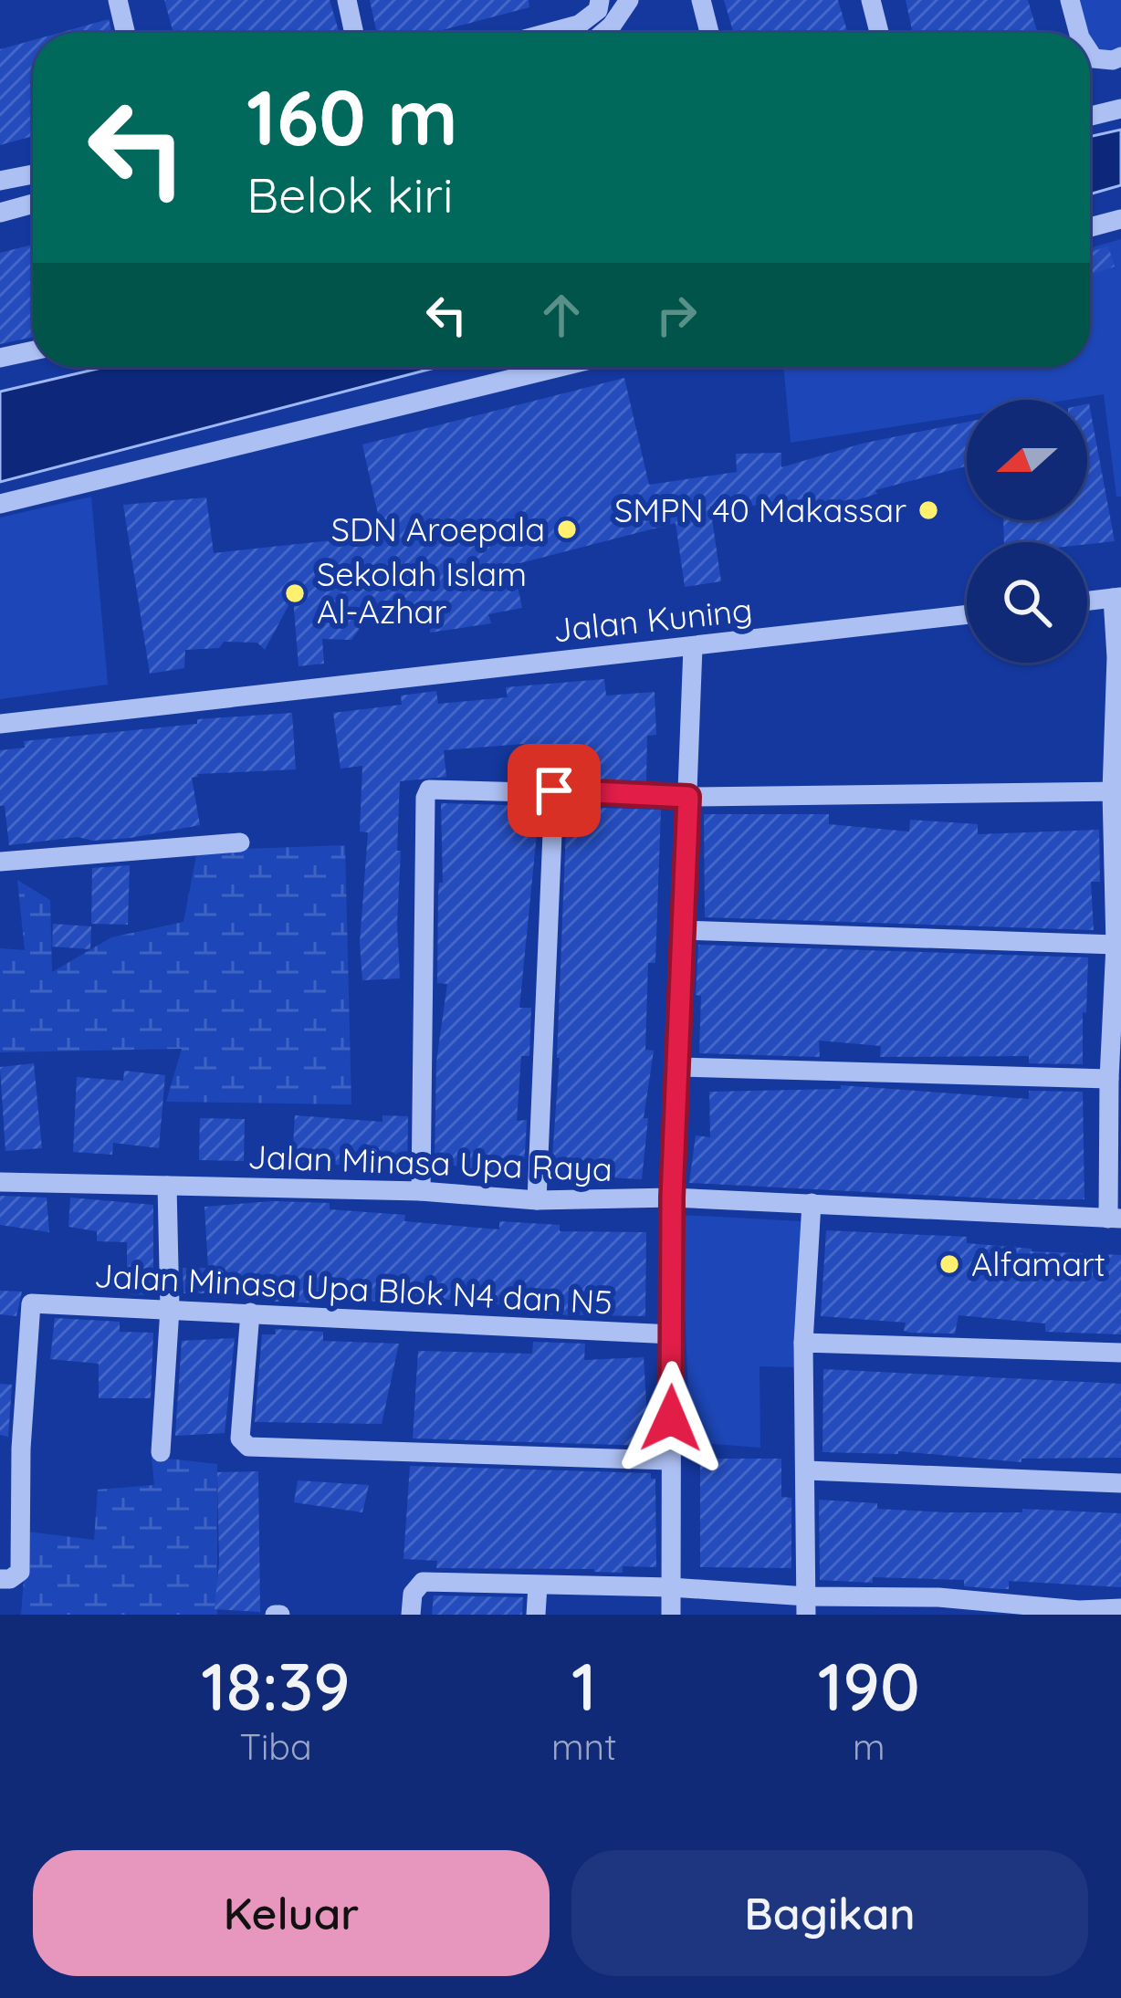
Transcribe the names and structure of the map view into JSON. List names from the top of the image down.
{
  "streets": {
    "street": ["Jalan Kuning", "Jalan Minasa Upa Raya", "Jalan Minasa Upa Blok N4 dan N5"]
  },
  "places": [
    "SMPN 40 Makassar",
    "SDN Aroepala",
    "Sekolah Islam Al-Azhar",
    "Alfamart"
  ],
  "north": "left",
  "page": {
    "turn": ["160 m", "Belok kiri"],
    "eta": [
      "18:39",
      "Tiba",
      "1",
      "mnt",
      "190",
      "m"
    ],
    "buttons": ["Keluar", "Bagikan"]
  }
}
